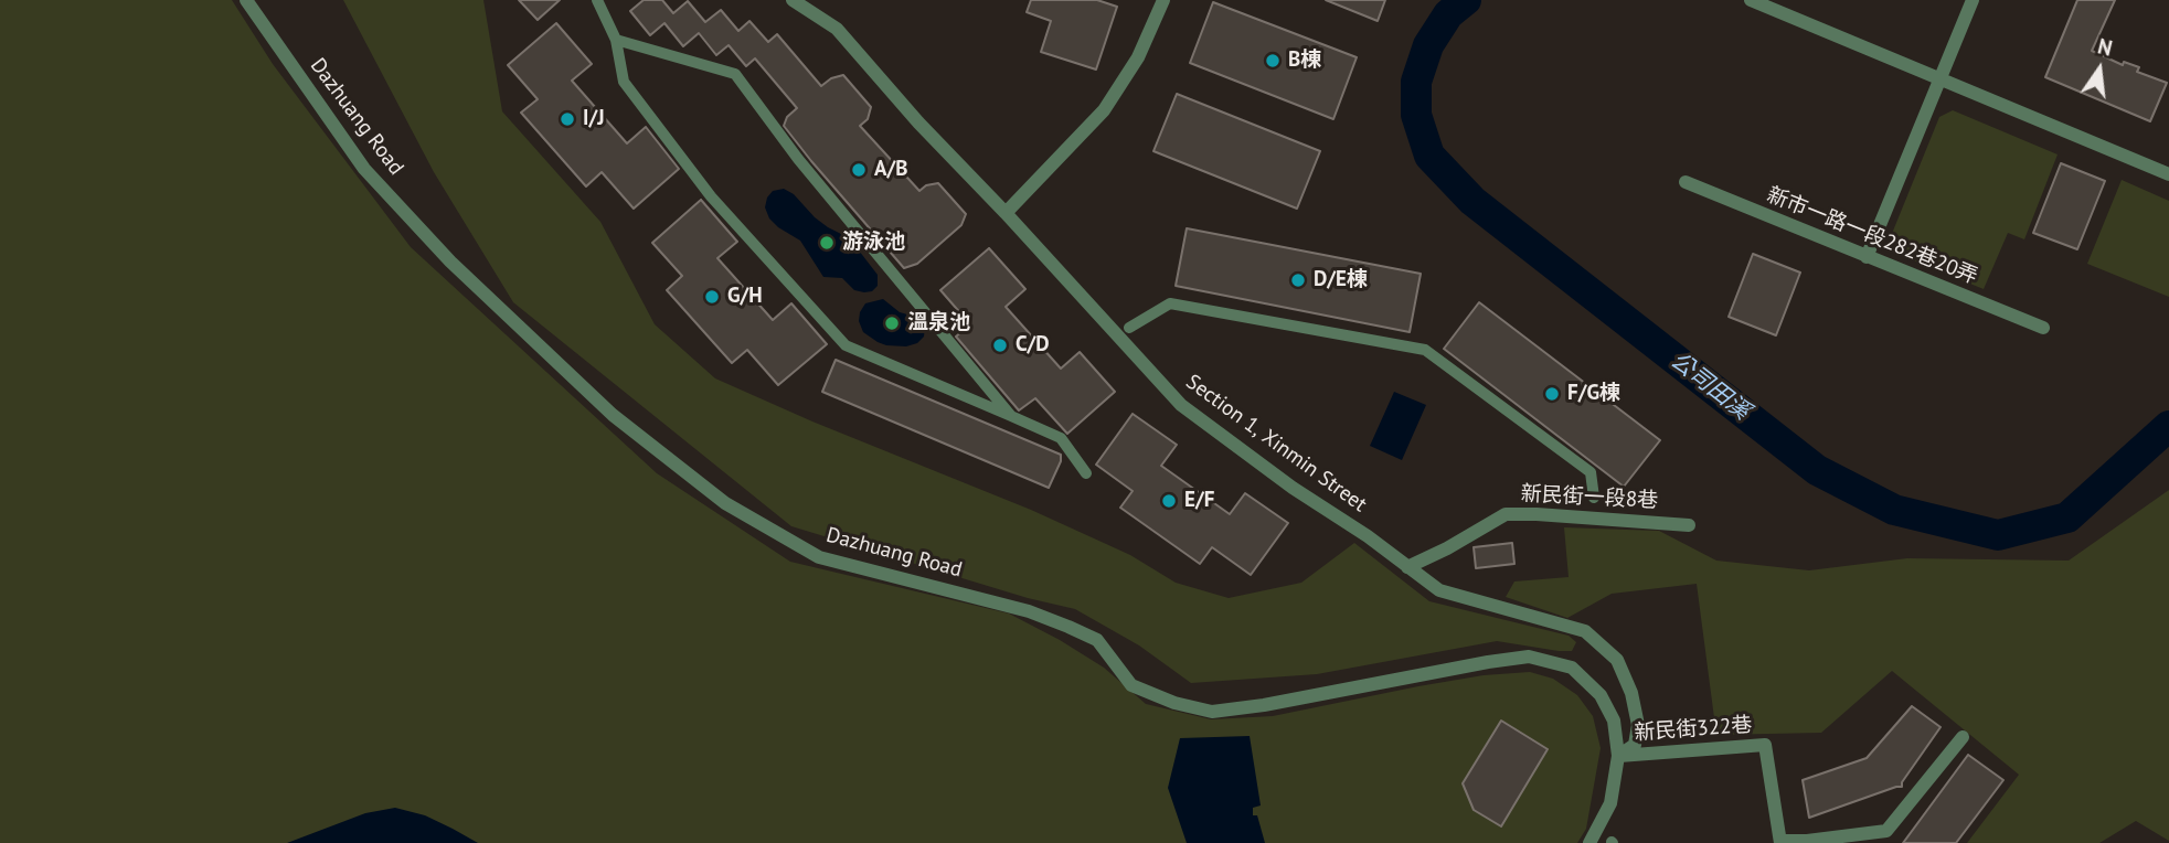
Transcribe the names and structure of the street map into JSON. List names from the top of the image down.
{
  "streets": {
    "street": [
      "Dazhuang Road",
      "新市一路一段282巷20弄",
      "Section 1, Xinmin Street",
      "新民街一段8巷",
      "新民街322巷"
    ]
  },
  "crossings": [
    ["Dazhuang Road", "Section 1, Xinmin Street"],
    ["Dazhuang Road", "新民街322巷"],
    ["Section 1, Xinmin Street", "新民街一段8巷"],
    ["Section 1, Xinmin Street", "新民街322巷"]
  ],
  "water": ["公司田溪"],
  "places": [
    "B棟",
    "I/J",
    "A/B",
    "游泳池",
    "D/E棟",
    "G/H",
    "溫泉池",
    "C/D",
    "F/G棟",
    "E/F"
  ],
  "north": "top"
}
